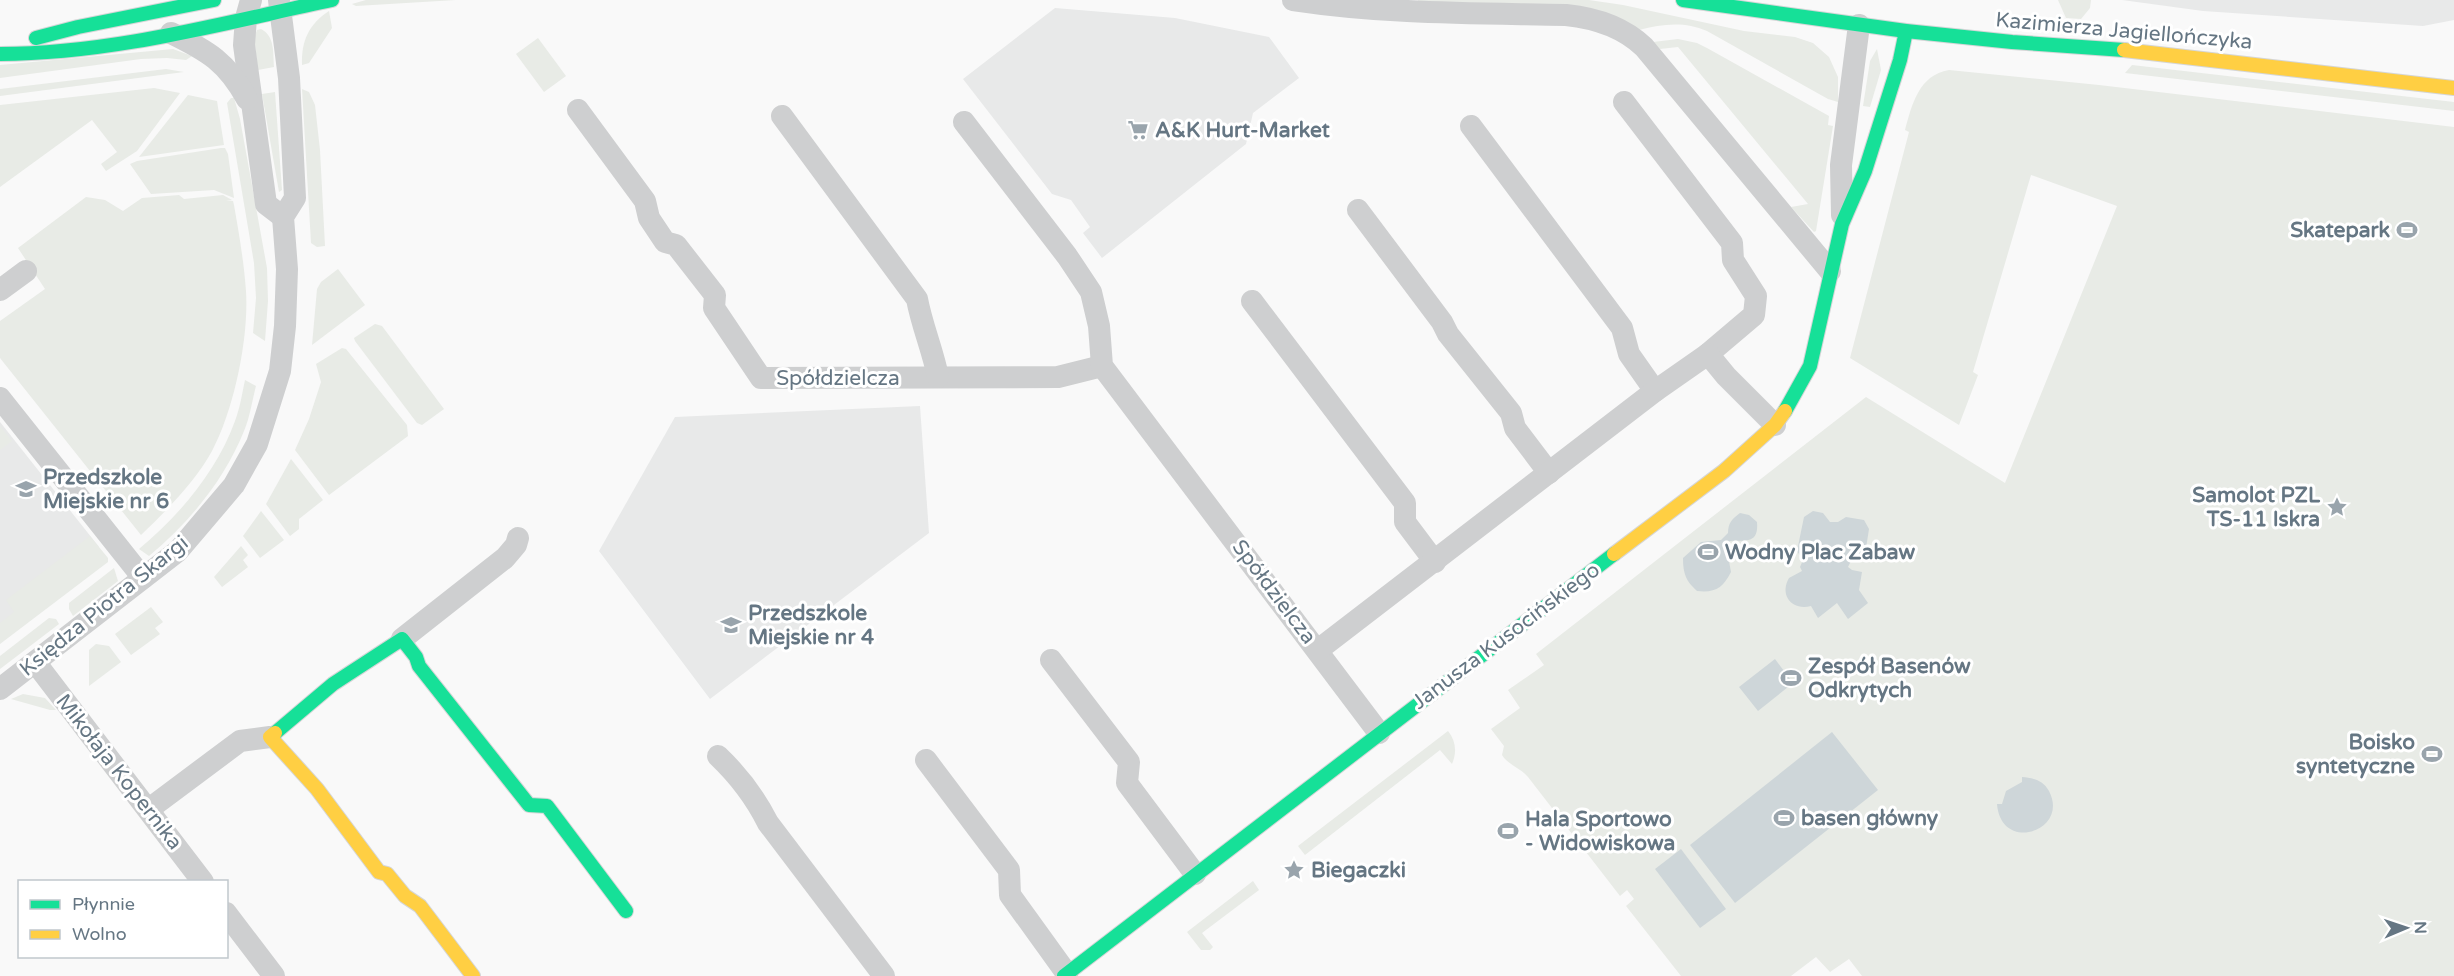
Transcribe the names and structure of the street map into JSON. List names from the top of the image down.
{
  "streets": {
    "street": [
      "Kazimierza Jagiellończyka",
      "Spółdzielcza",
      "Księdza Piotra Skargi",
      "Janusza Kusocińskiego",
      "Mikołaja Kopernika"
    ]
  },
  "crossings": [
    ["Kazimierza Jagiellończyka", "Janusza Kusocińskiego"],
    ["Spółdzielcza", "Janusza Kusocińskiego"],
    ["Księdza Piotra Skargi", "Mikołaja Kopernika"]
  ],
  "places": {
    "supermarket": ["A&K Hurt-Market"],
    "sports": [
      "Skatepark",
      "Wodny Plac Zabaw",
      "Zespół Basenów Odkrytych",
      "Boisko syntetyczne",
      "basen główny",
      "Hala Sportowo - Widowiskowa"
    ],
    "school or university": ["Przedszkole Miejskie nr 6", "Przedszkole Miejskie nr 4"],
    "place": ["Samolot PZL TS-11 Iskra", "Biegaczki"]
  },
  "legend": ["Płynnie", "Wolno"],
  "north": "right"
}
